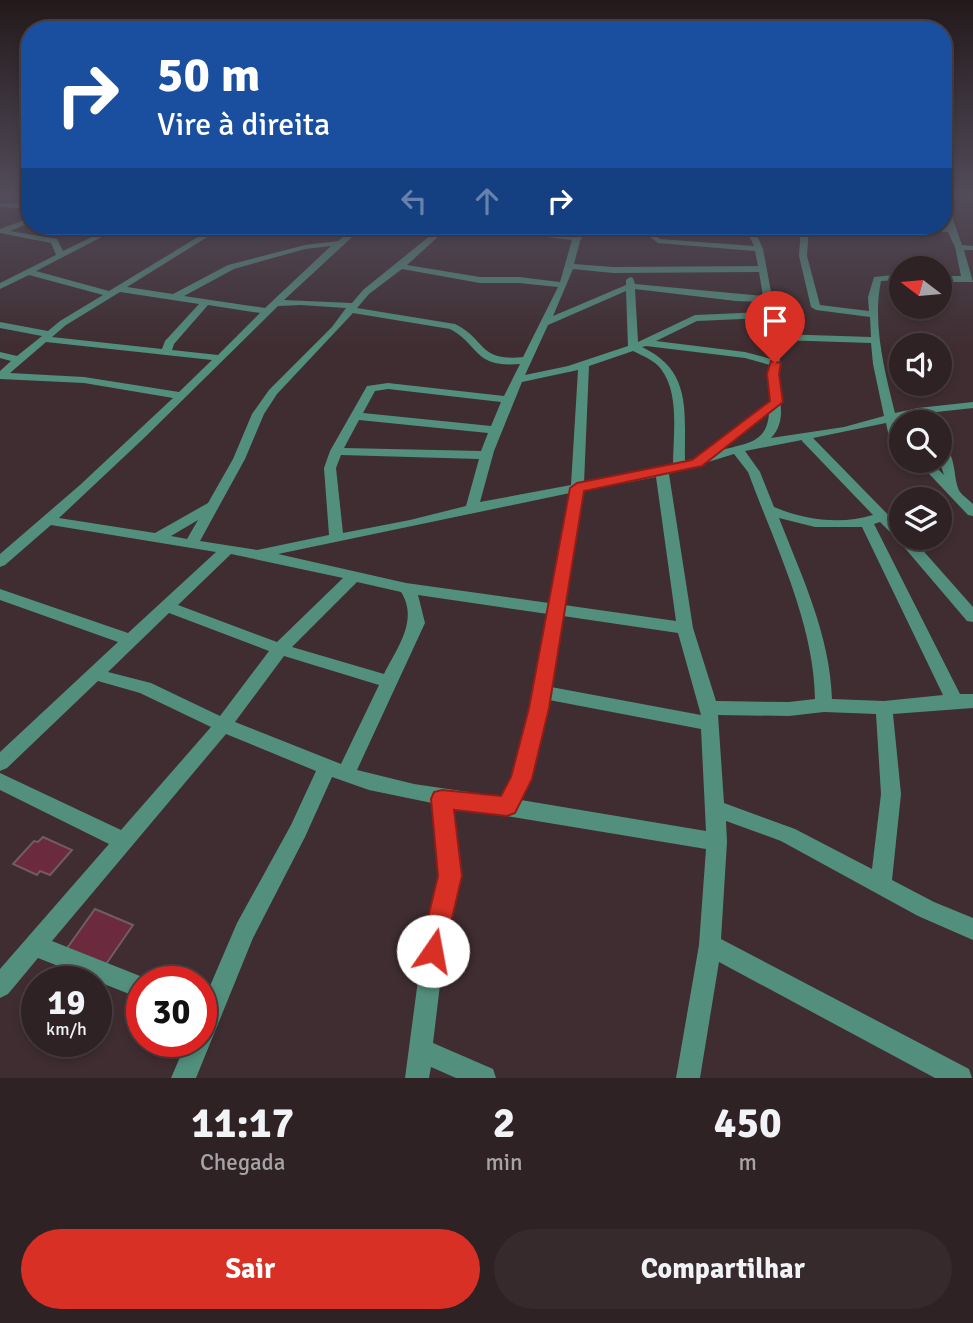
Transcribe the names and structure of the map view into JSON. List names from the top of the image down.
{
  "north": "left",
  "page": {
    "turn": ["50 m", "Vire à direita"],
    "speed": "19 km/h",
    "limit": "30",
    "eta": [
      "11:17",
      "Chegada",
      "2",
      "min",
      "450",
      "m"
    ],
    "buttons": ["Sair", "Compartilhar"]
  }
}
